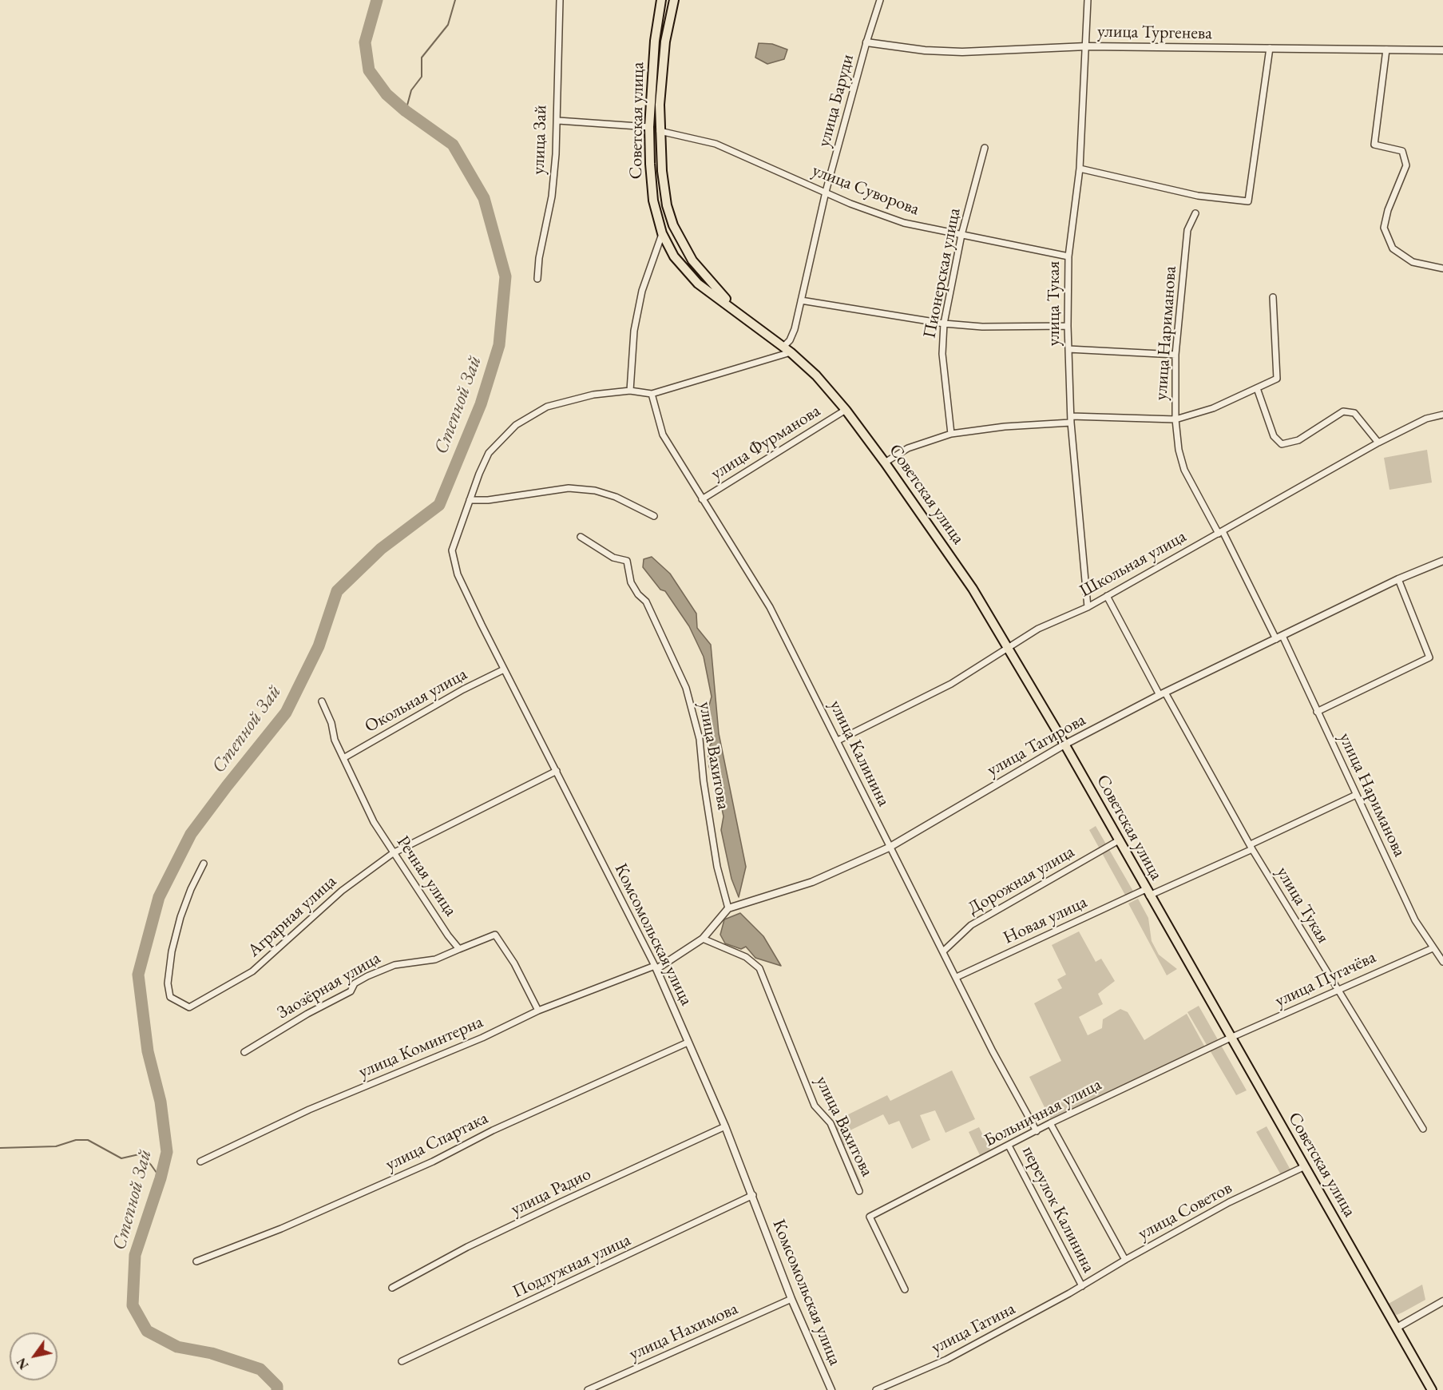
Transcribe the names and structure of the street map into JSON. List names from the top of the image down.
{
  "streets": {
    "main road": ["Советская улица"],
    "street": [
      "улица Тургенева",
      "улица Баруди",
      "улица Зай",
      "улица Суворова",
      "Пионерская улица",
      "улица Тукая",
      "улица Нариманова",
      "улица Фурманова",
      "Школьная улица",
      "Окольная улица",
      "улица Тагирова",
      "улица Калинина",
      "улица Вахитова",
      "Речная улица",
      "Дорожная улица",
      "Аграрная улица",
      "Новая улица",
      "Комсомольская улица",
      "улица Пугачёва",
      "Заозёрная улица",
      "улица Коминтерна",
      "Больничная улица",
      "улица Спартака",
      "улица Радио",
      "переулок Калинина",
      "улица Советов",
      "Подлужная улица",
      "улица Гатина",
      "улица Нахимова"
    ]
  },
  "crossings": [
    ["улица Тургенева", "улица Баруди"],
    ["улица Тургенева", "улица Тукая"],
    ["улица Баруди", "Советская улица"],
    ["улица Баруди", "улица Суворова"],
    ["Советская улица", "улица Суворова"],
    ["Советская улица", "улица Фурманова"],
    ["Советская улица", "Школьная улица"],
    ["Советская улица", "улица Тагирова"],
    ["Советская улица", "Дорожная улица"],
    ["Советская улица", "Новая улица"],
    ["Советская улица", "улица Пугачёва"],
    ["Советская улица", "Больничная улица"],
    ["Советская улица", "улица Советов"],
    ["улица Суворова", "Пионерская улица"],
    ["улица Суворова", "улица Тукая"],
    ["улица Тукая", "Школьная улица"],
    ["улица Тукая", "улица Тагирова"],
    ["улица Тукая", "Новая улица"],
    ["улица Тукая", "улица Пугачёва"],
    ["улица Нариманова", "Школьная улица"],
    ["улица Нариманова", "улица Тагирова"],
    ["улица Нариманова", "Новая улица"],
    ["улица Нариманова", "улица Пугачёва"],
    ["улица Фурманова", "улица Калинина"],
    ["Школьная улица", "улица Калинина"],
    ["Окольная улица", "Речная улица"],
    ["Окольная улица", "Комсомольская улица"],
    ["улица Тагирова", "улица Калинина"],
    ["улица Тагирова", "улица Вахитова"],
    ["улица Калинина", "Дорожная улица"],
    ["улица Калинина", "Новая улица"],
    ["улица Калинина", "Комсомольская улица"],
    ["улица Калинина", "Больничная улица"],
    ["Речная улица", "Аграрная улица"],
    ["Речная улица", "Заозёрная улица"],
    ["Аграрная улица", "Комсомольская улица"],
    ["Комсомольская улица", "улица Коминтерна"],
    ["Комсомольская улица", "улица Спартака"],
    ["Комсомольская улица", "улица Радио"],
    ["Комсомольская улица", "Подлужная улица"],
    ["Комсомольская улица", "улица Нахимова"],
    ["улица Пугачёва", "Больничная улица"],
    ["Больничная улица", "переулок Калинина"],
    ["переулок Калинина", "улица Советов"],
    ["переулок Калинина", "улица Гатина"],
    ["улица Советов", "улица Гатина"]
  ],
  "water": ["Степной Зай"],
  "north": "bottom left"
}
